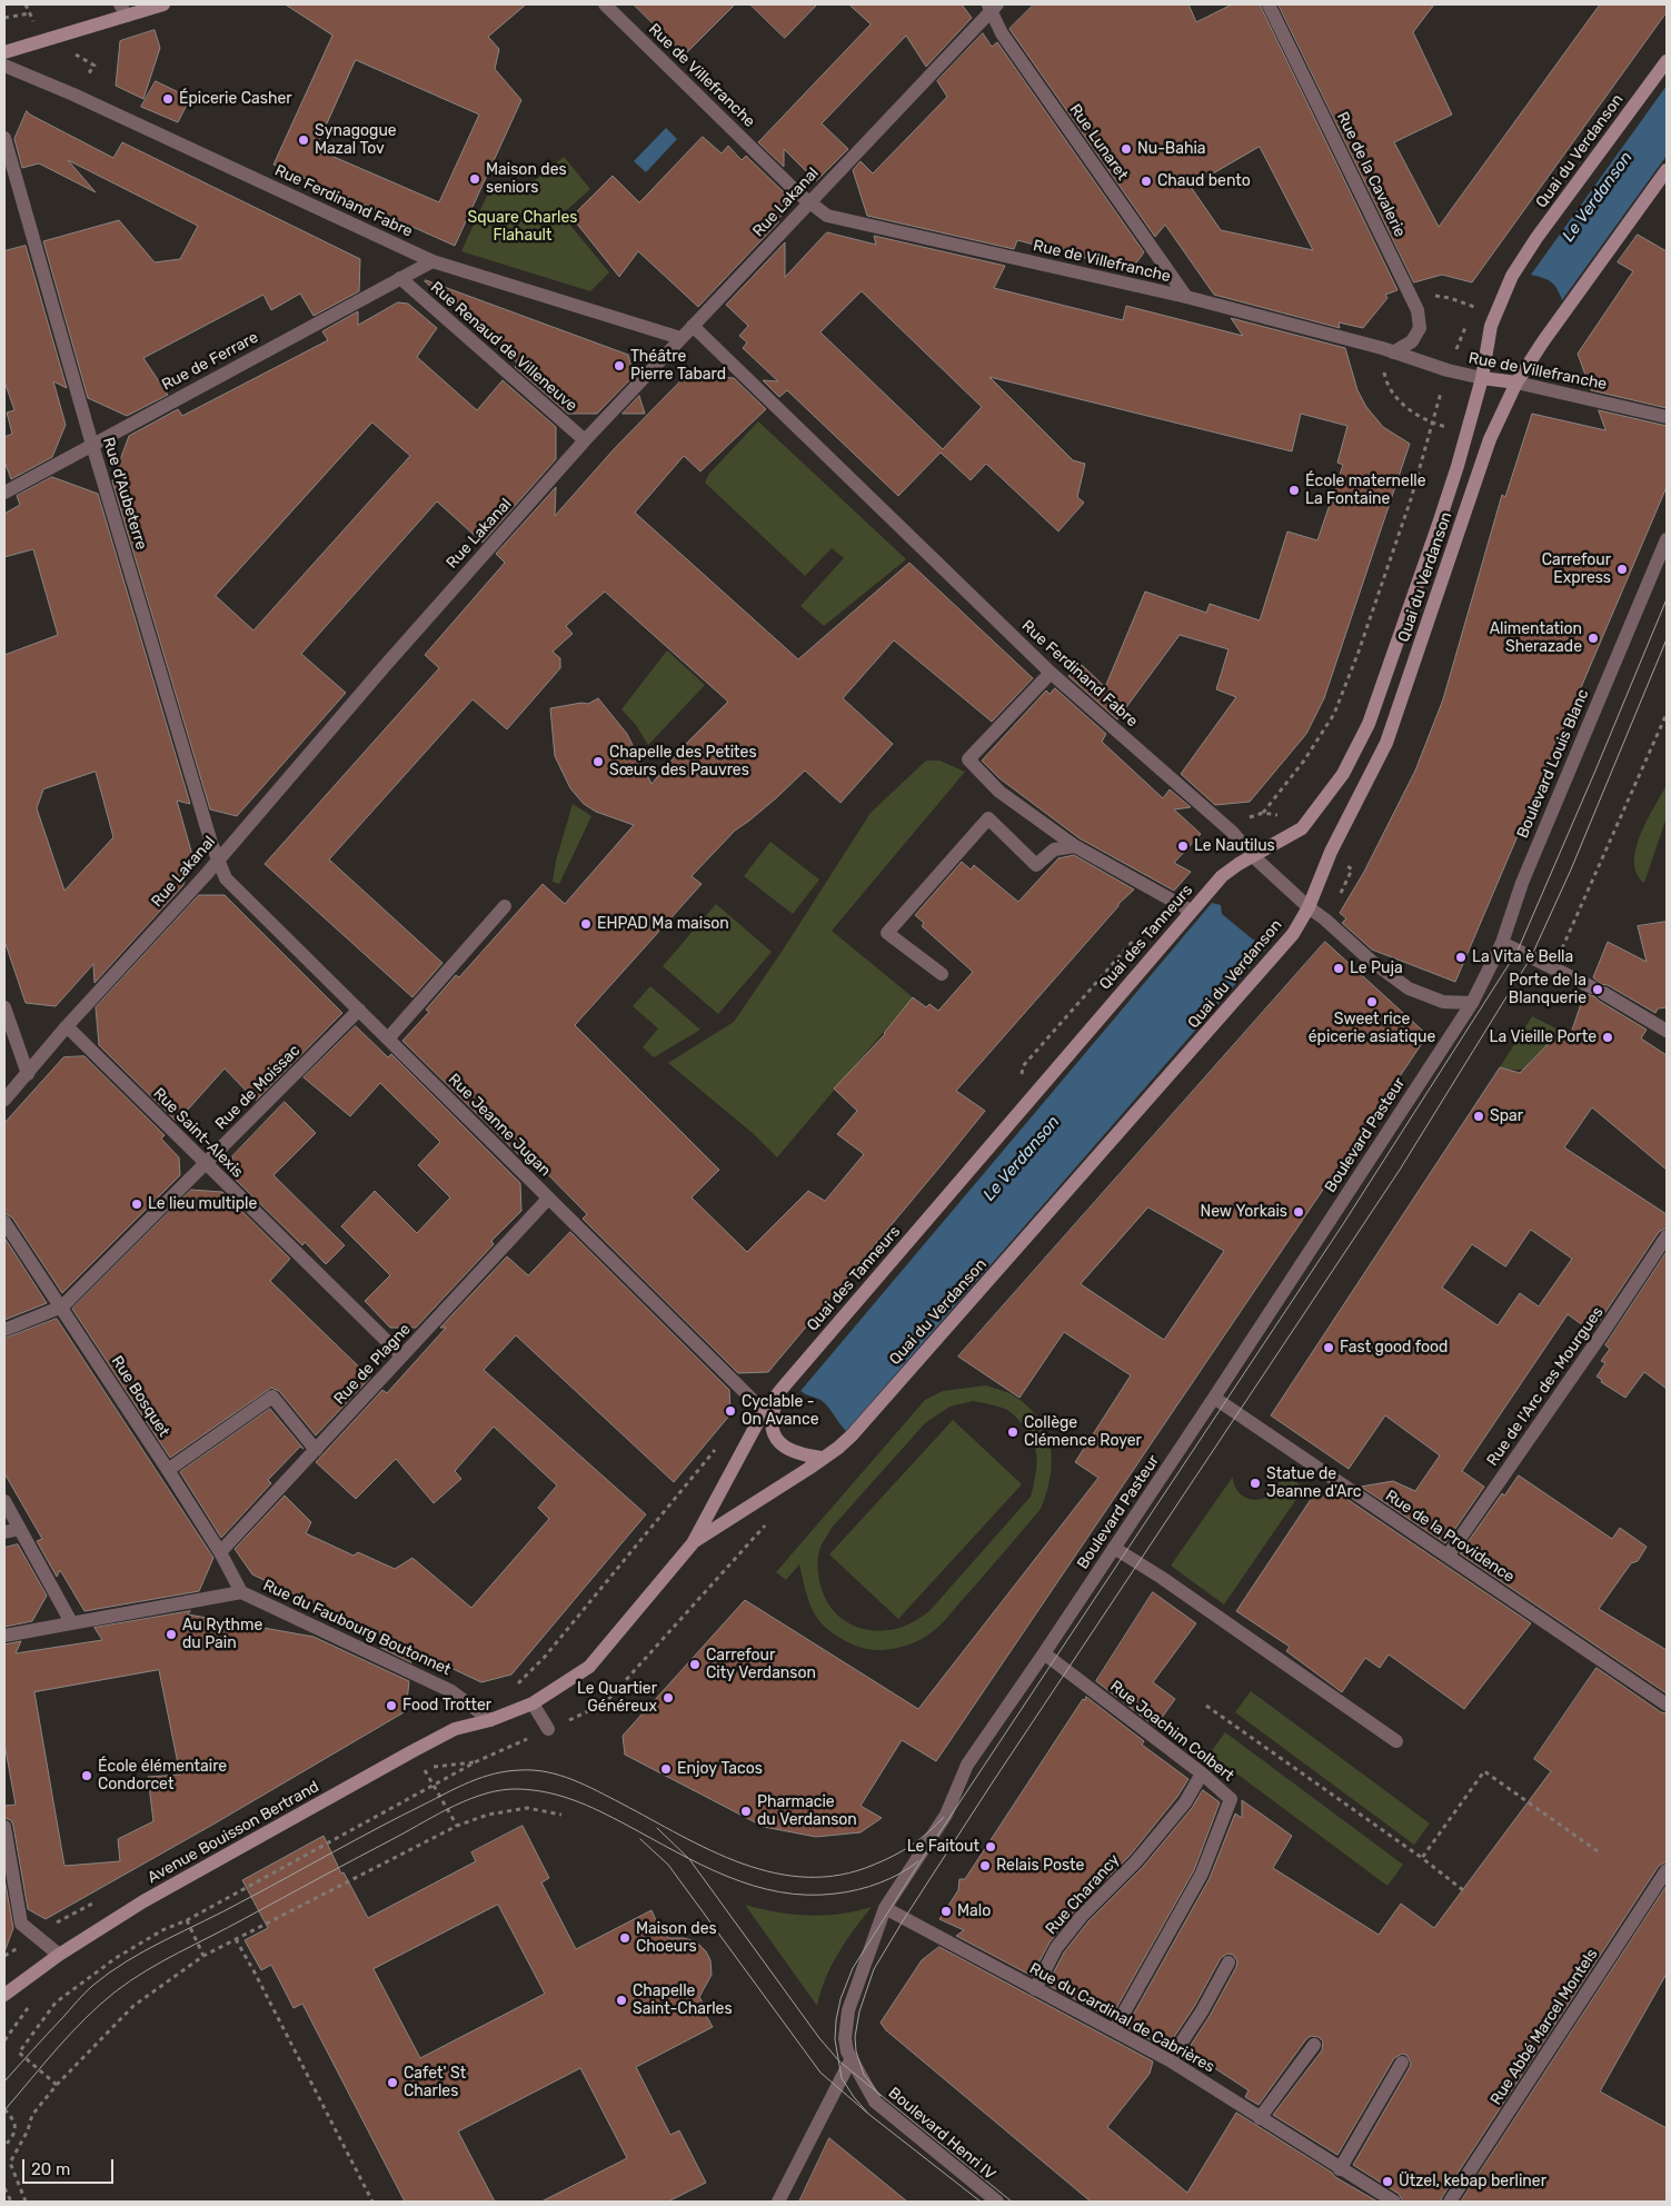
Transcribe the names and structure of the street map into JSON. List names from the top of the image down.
{
  "streets": {
    "main road": [
      "Rue de Villefranche",
      "Quai du Verdanson",
      "Quai des Tanneurs",
      "Avenue Bouisson Bertrand"
    ],
    "street": [
      "Rue Lunaret",
      "Rue de la Cavalerie",
      "Rue Ferdinand Fabre",
      "Rue Lakanal",
      "Rue Renaud de Villeneuve",
      "Rue de Ferrare",
      "Rue d'Aubeterre",
      "Boulevard Louis Blanc",
      "Rue de Moissac",
      "Rue Jeanne Jugan",
      "Rue Saint-Alexis",
      "Boulevard Pasteur",
      "Rue de Plagne",
      "Rue de l'Arc des Mourgues",
      "Rue Bosquet",
      "Rue de la Providence",
      "Rue du Faubourg Boutonnet",
      "Rue Joachim Colbert",
      "Rue Charancy",
      "Rue du Cardinal de Cabrières",
      "Rue Abbé Marcel Montels",
      "Boulevard Henri IV"
    ]
  },
  "crossings": [
    ["Rue de Villefranche", "Rue Lunaret"],
    ["Rue de Villefranche", "Quai du Verdanson"],
    ["Rue de Villefranche", "Rue de la Cavalerie"],
    ["Rue de Villefranche", "Rue Lakanal"],
    ["Rue Lunaret", "Rue Lakanal"],
    ["Quai du Verdanson", "Rue Ferdinand Fabre"],
    ["Quai du Verdanson", "Quai des Tanneurs"],
    ["Rue Ferdinand Fabre", "Rue Lakanal"],
    ["Rue Ferdinand Fabre", "Rue de Ferrare"],
    ["Rue Ferdinand Fabre", "Boulevard Louis Blanc"],
    ["Rue Ferdinand Fabre", "Quai des Tanneurs"],
    ["Rue Ferdinand Fabre", "Boulevard Pasteur"],
    ["Rue Lakanal", "Rue Renaud de Villeneuve"],
    ["Rue Lakanal", "Rue d'Aubeterre"],
    ["Rue Lakanal", "Rue Jeanne Jugan"],
    ["Rue Lakanal", "Rue Saint-Alexis"],
    ["Rue Renaud de Villeneuve", "Rue de Ferrare"],
    ["Rue de Ferrare", "Rue d'Aubeterre"],
    ["Rue d'Aubeterre", "Rue Jeanne Jugan"],
    ["Boulevard Louis Blanc", "Boulevard Pasteur"],
    ["Quai des Tanneurs", "Rue Jeanne Jugan"],
    ["Quai des Tanneurs", "Rue du Faubourg Boutonnet"],
    ["Quai des Tanneurs", "Avenue Bouisson Bertrand"],
    ["Rue de Moissac", "Rue Jeanne Jugan"],
    ["Rue de Moissac", "Rue Saint-Alexis"],
    ["Rue de Moissac", "Rue Bosquet"],
    ["Rue Jeanne Jugan", "Rue de Plagne"],
    ["Rue Saint-Alexis", "Rue de Plagne"],
    ["Boulevard Pasteur", "Rue de la Providence"],
    ["Boulevard Pasteur", "Rue Joachim Colbert"],
    ["Boulevard Pasteur", "Rue du Cardinal de Cabrières"],
    ["Boulevard Pasteur", "Boulevard Henri IV"],
    ["Rue de Plagne", "Rue Bosquet"],
    ["Rue de l'Arc des Mourgues", "Rue de la Providence"],
    ["Rue Bosquet", "Rue du Faubourg Boutonnet"],
    ["Rue du Faubourg Boutonnet", "Avenue Bouisson Bertrand"],
    ["Rue Joachim Colbert", "Rue Charancy"],
    ["Rue Joachim Colbert", "Rue du Cardinal de Cabrières"],
    ["Rue Charancy", "Rue du Cardinal de Cabrières"]
  ],
  "water": ["Le Verdanson"],
  "parks": ["Square Charles Flahault"],
  "places": [
    "Épicerie Casher",
    "Synagogue Mazal Tov",
    "Nu-Bahia",
    "Maison des seniors",
    "Chaud bento",
    "Théâtre Pierre Tabard",
    "École maternelle La Fontaine",
    "Carrefour Express",
    "Alimentation Sherazade",
    "Chapelle des Petites Sœurs des Pauvres",
    "Le Nautilus",
    "EHPAD Ma maison",
    "La Vita è Bella",
    "Le Puja",
    "Porte de la Blanquerie",
    "Sweet rice épicerie asiatique",
    "La Vieille Porte",
    "Spar",
    "Le lieu multiple",
    "New Yorkais",
    "Fast good food",
    "Cyclable - On Avance",
    "Collège Clémence Royer",
    "Statue de Jeanne d'Arc",
    "Au Rythme du Pain",
    "Carrefour City Verdanson",
    "Le Quartier Généreux",
    "Food Trotter",
    "Enjoy Tacos",
    "École élémentaire Condorcet",
    "Pharmacie du Verdanson",
    "Le Faitout",
    "Relais Poste",
    "Malo",
    "Maison des Choeurs",
    "Chapelle Saint-Charles",
    "Cafet' St Charles",
    "Ützel, kebap berliner"
  ],
  "scale_bar": "20 m"
}
